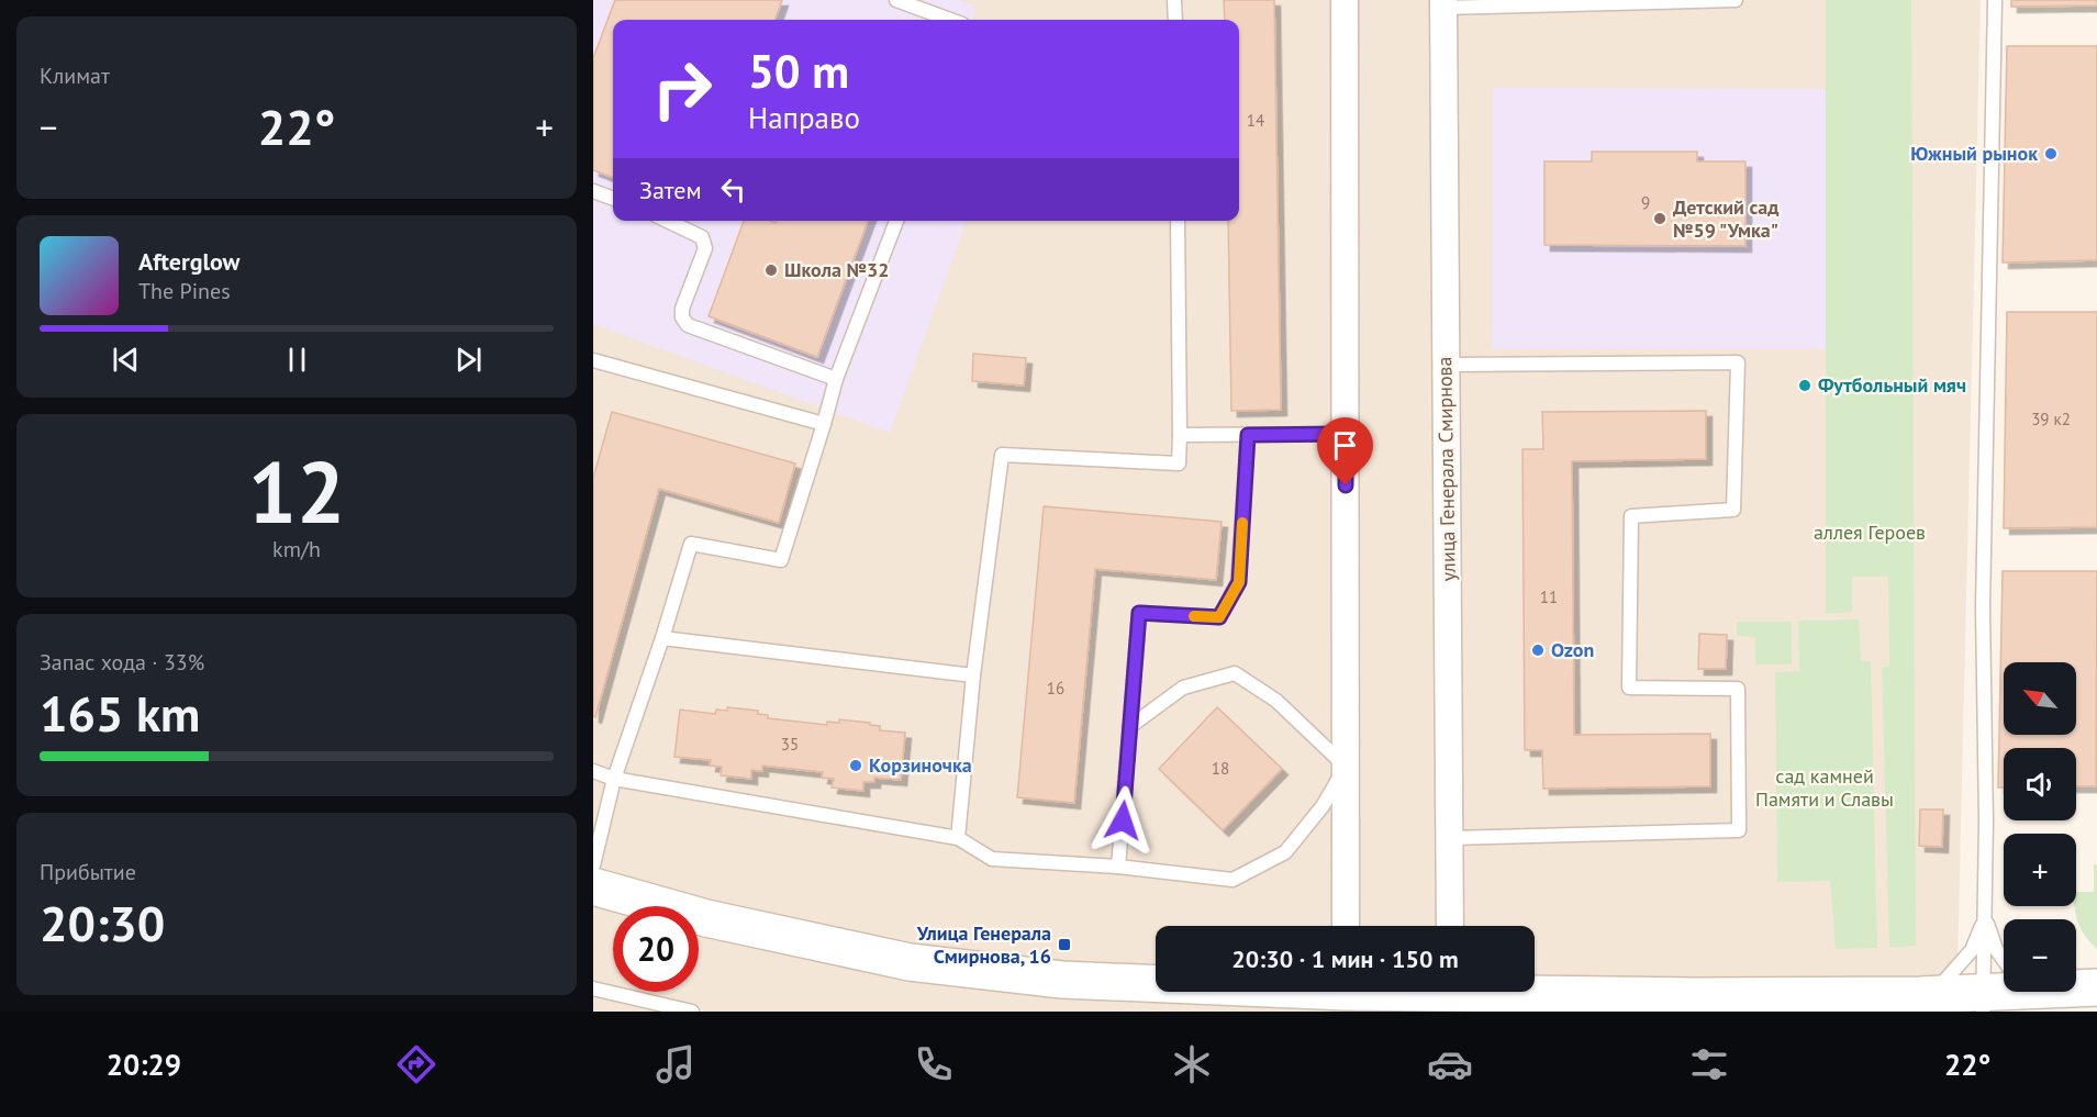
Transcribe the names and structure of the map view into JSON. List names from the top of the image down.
{
  "streets": {
    "street": ["улица Генерала Смирнова"]
  },
  "parks": ["аллея Героев", "сад камней Памяти и Славы"],
  "places": {
    "other": [
      "Южный рынок",
      "Детский сад №59 \"Умка\"",
      "Школа №32",
      "Футбольный мяч",
      "Ozon",
      "Корзиночка"
    ],
    "transit": ["Улица Генерала Смирнова, 16"]
  },
  "house_numbers": [
    "14",
    "9",
    "39 к2",
    "11",
    "16",
    "35",
    "18"
  ],
  "north": "top left",
  "page": {
    "tile": [
      "Климат",
      ["12", "km/h"],
      ["Запас хода · 33%", "165 km"],
      ["Прибытие", "20:30"]
    ],
    "turn": ["50 m", "Направо"],
    "heat": ["−", "22°", "+"],
    "then": "Затем",
    "song": ["Afterglow", "The Pines"],
    "map_buttons": ["+", "−"],
    "limit": "20",
    "trip": "20:30 · 1 мин · 150 m",
    "tabs": ["20:29", "22°"]
  }
}
